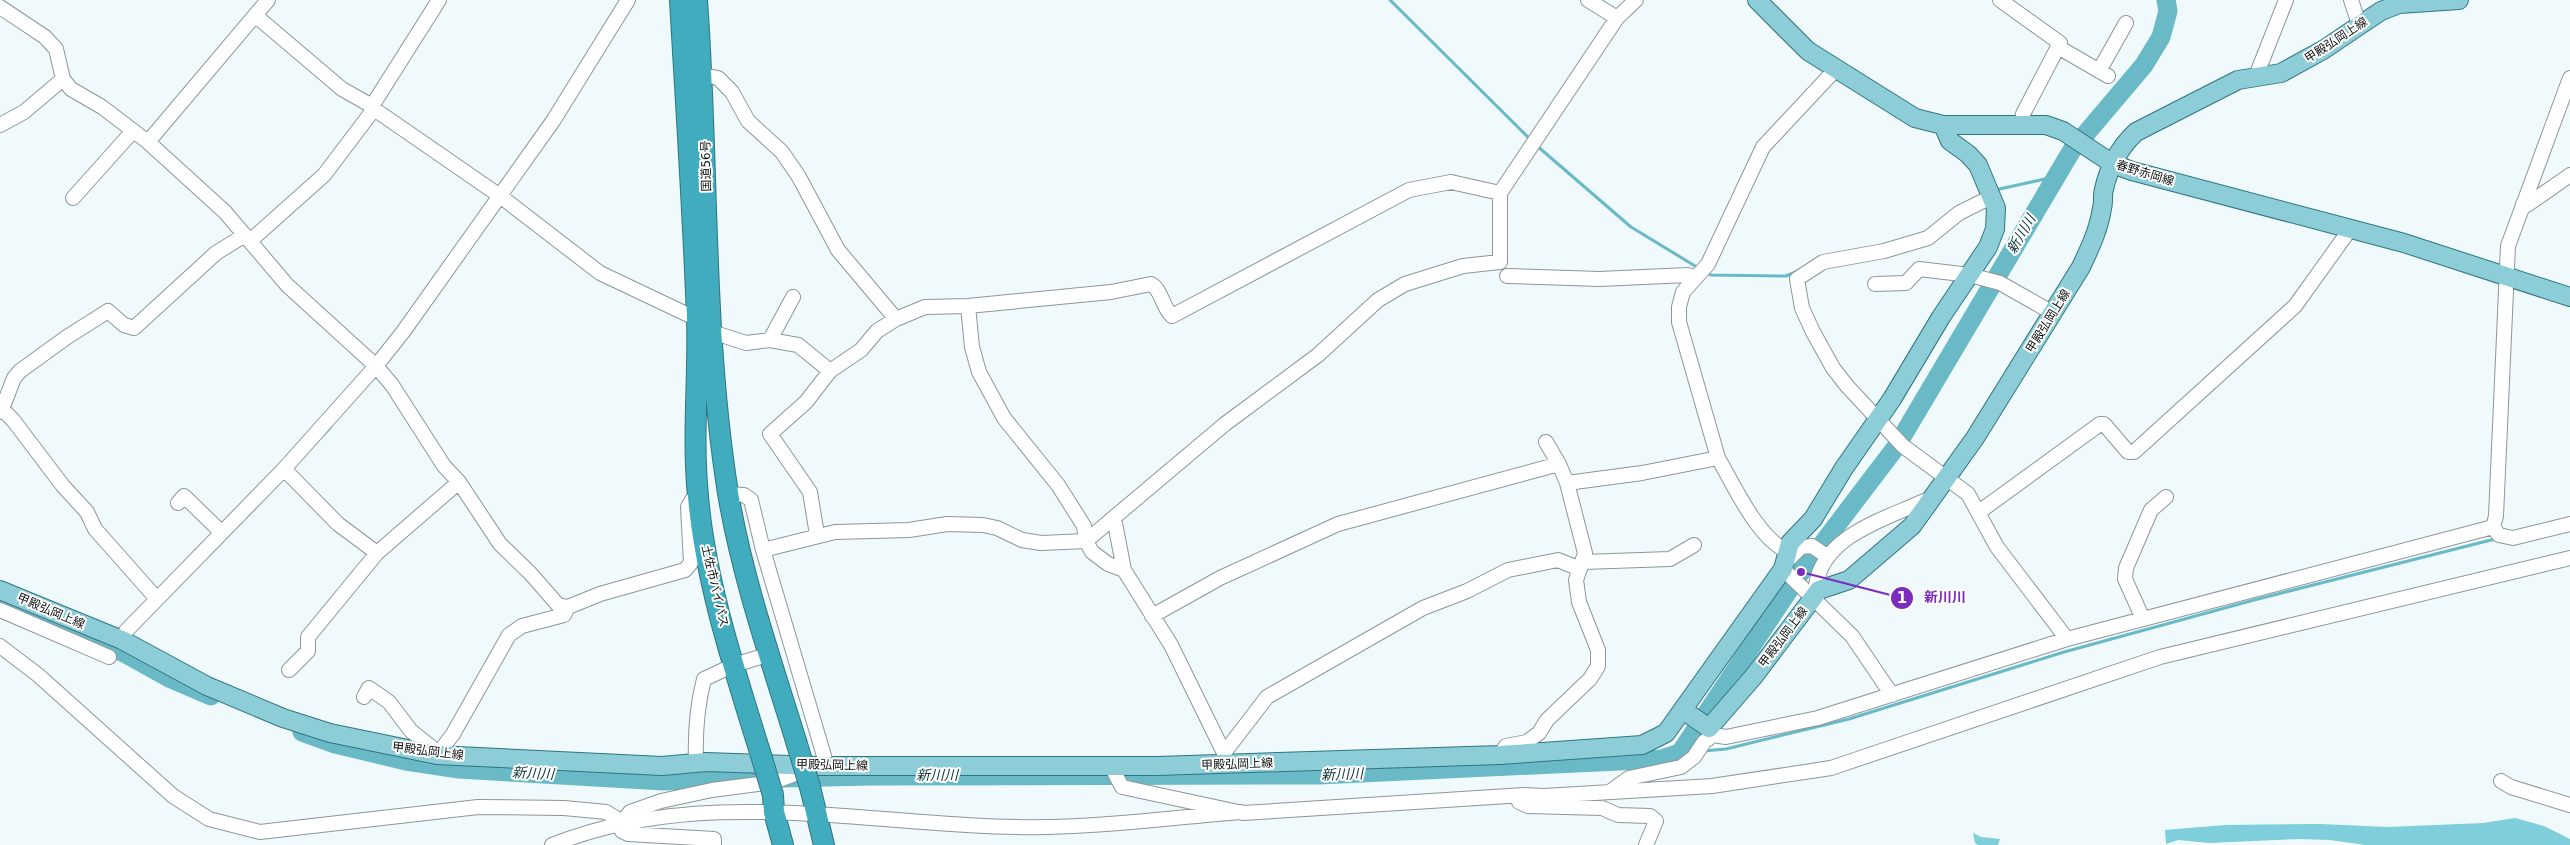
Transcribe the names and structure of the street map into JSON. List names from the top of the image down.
{
  "streets": {
    "highway": ["国道56号", "土佐市バイパス"],
    "main road": ["甲殿弘岡上線", "春野赤岡線"]
  },
  "crossings": [
    ["甲殿弘岡上線", "春野赤岡線"],
    ["国道56号", "土佐市バイパス"]
  ],
  "water": ["新川川"],
  "places": ["新川川"]
}
